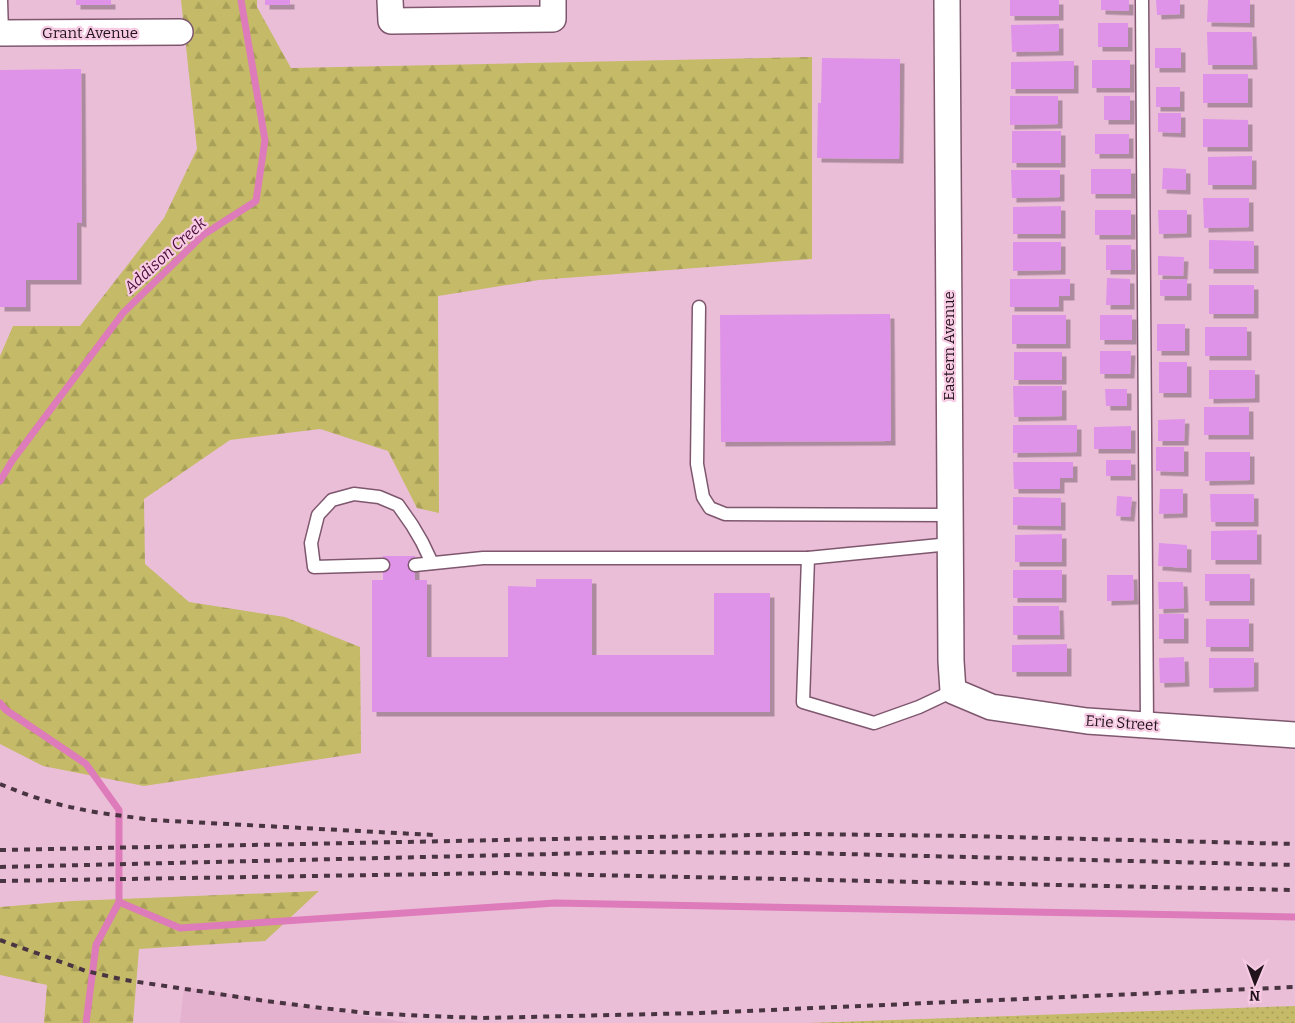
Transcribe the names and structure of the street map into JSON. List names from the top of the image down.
{
  "streets": {
    "street": ["Grant Avenue", "Eastern Avenue", "Erie Street"]
  },
  "crossings": [
    ["Eastern Avenue", "Erie Street"]
  ],
  "water": ["Addison Creek"],
  "north": "bottom"
}
